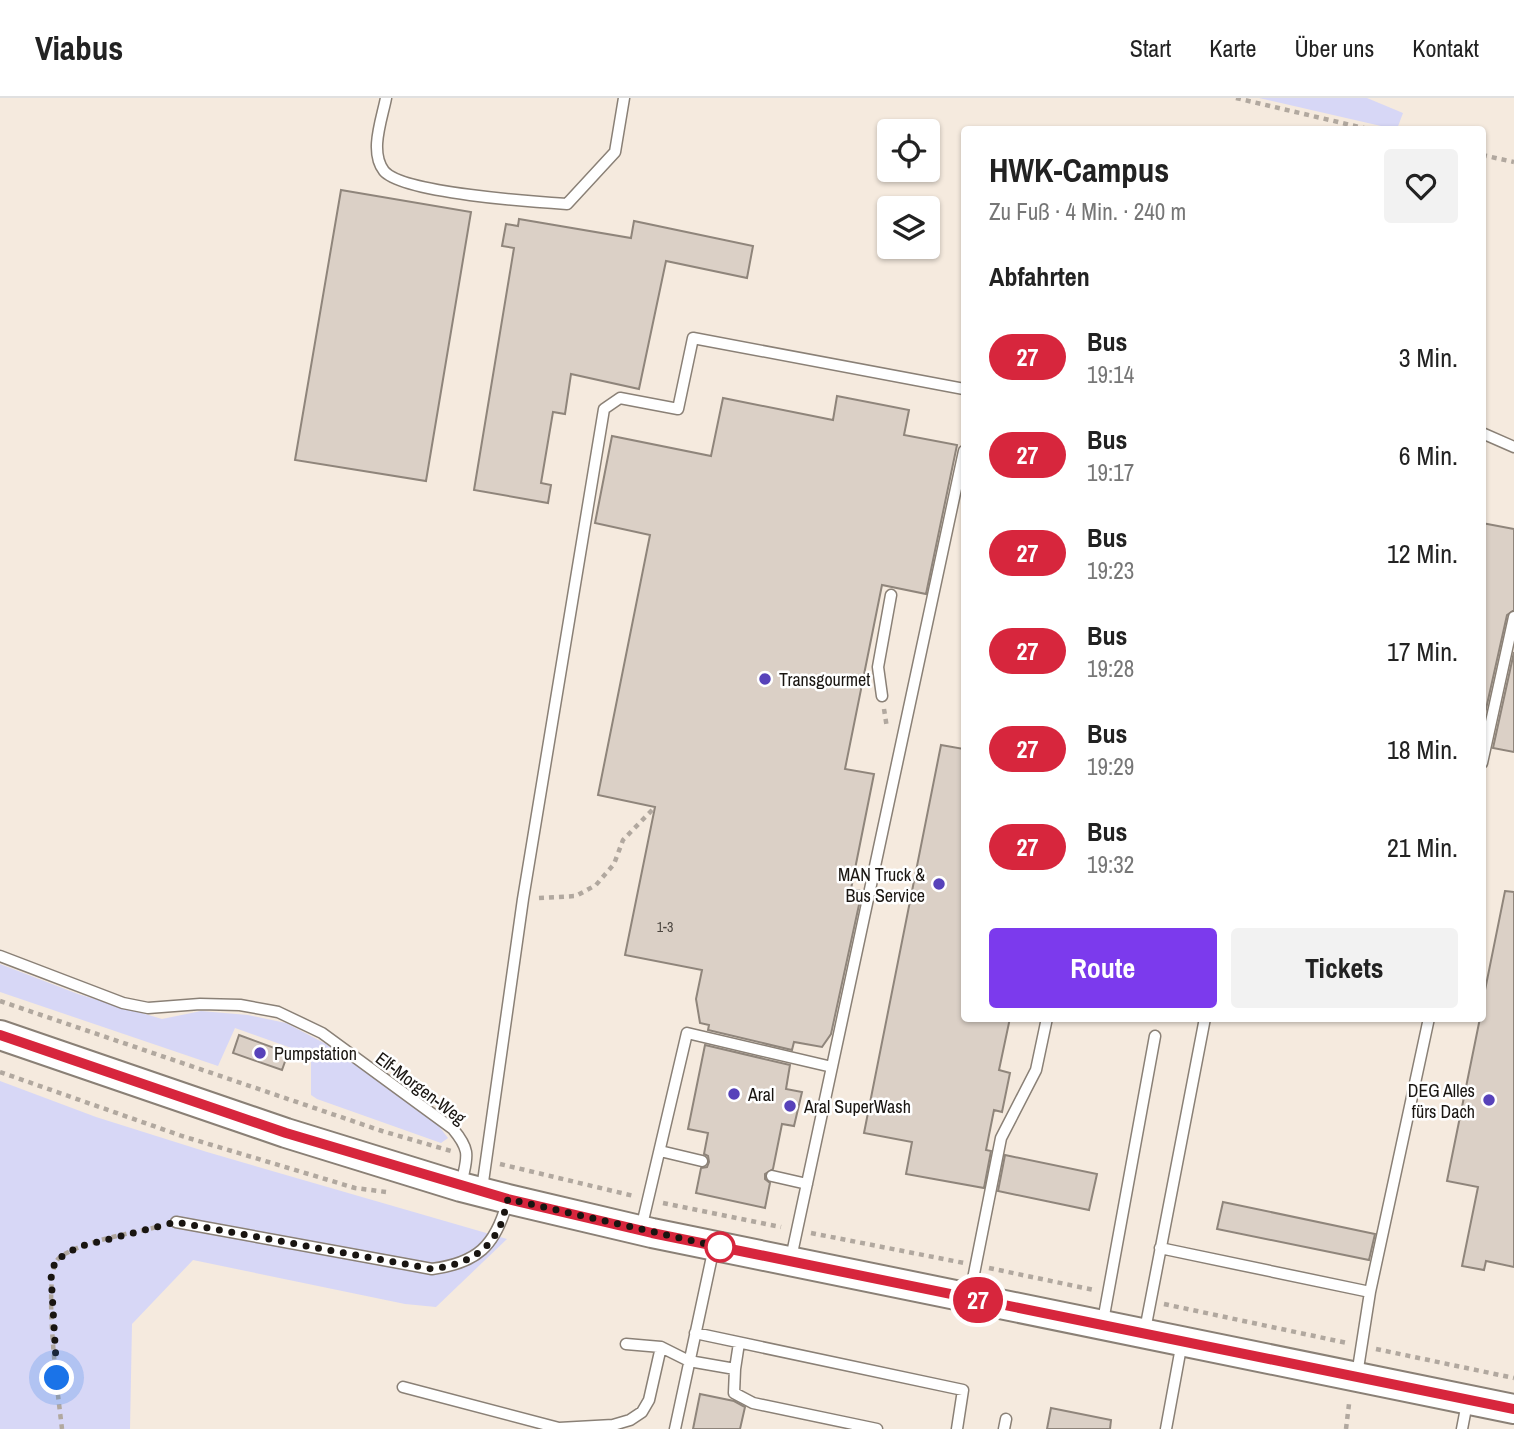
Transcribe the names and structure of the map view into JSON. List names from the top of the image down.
{
  "streets": {
    "lane": ["Elf-Morgen-Weg"]
  },
  "places": [
    "Transgourmet",
    "MAN Truck & Bus Service",
    "Pumpstation",
    "Aral",
    "DEG Alles fürs Dach",
    "Aral SuperWash"
  ],
  "lines": ["bus line 27"],
  "house_numbers": ["1-3"],
  "page": {
    "header": "Viabus",
    "nav": [
      "Start",
      "Karte",
      "Über uns",
      "Kontakt"
    ],
    "on_map": "27",
    "heading": [
      ["HWK-Campus", "Zu Fuß · 4 Min. · 240 m"],
      "Abfahrten"
    ],
    "list": [
      {
        "mark": "27",
        "name": "Bus",
        "note": "19:14",
        "value": "3 Min."
      },
      {
        "mark": "27",
        "name": "Bus",
        "note": "19:17",
        "value": "6 Min."
      },
      {
        "mark": "27",
        "name": "Bus",
        "note": "19:23",
        "value": "12 Min."
      },
      {
        "mark": "27",
        "name": "Bus",
        "note": "19:28",
        "value": "17 Min."
      },
      {
        "mark": "27",
        "name": "Bus",
        "note": "19:29",
        "value": "18 Min."
      },
      {
        "mark": "27",
        "name": "Bus",
        "note": "19:32",
        "value": "21 Min."
      }
    ],
    "buttons": ["Route", "Tickets"]
  }
}
